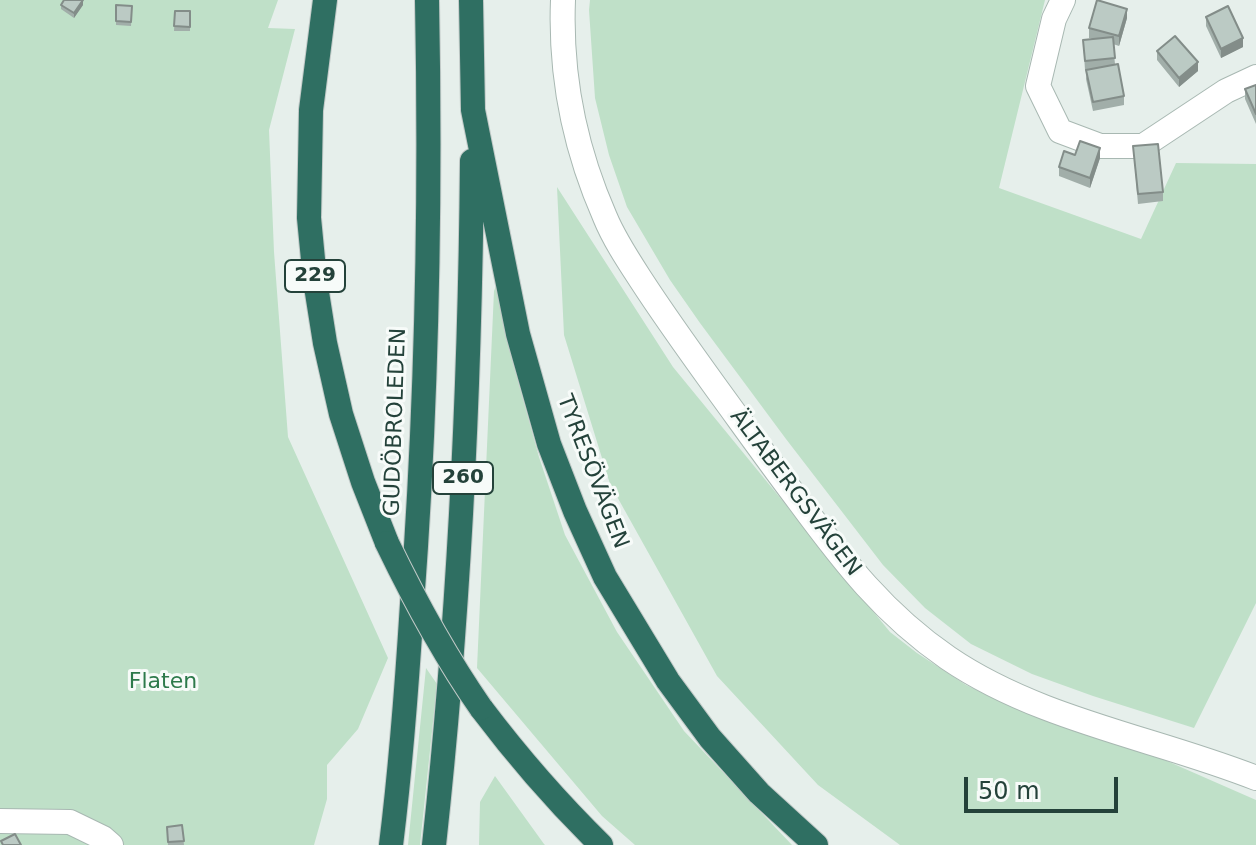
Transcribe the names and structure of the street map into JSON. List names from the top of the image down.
{
  "streets": {
    "highway": [
      "229",
      "GUDÖBROLEDEN",
      "TYRESÖVÄGEN",
      "260"
    ],
    "street": ["ÄLTABERGSVÄGEN"]
  },
  "crossings": [
    ["TYRESÖVÄGEN", "260"]
  ],
  "parks": ["Flaten"],
  "scale_bar": "50 m"
}
